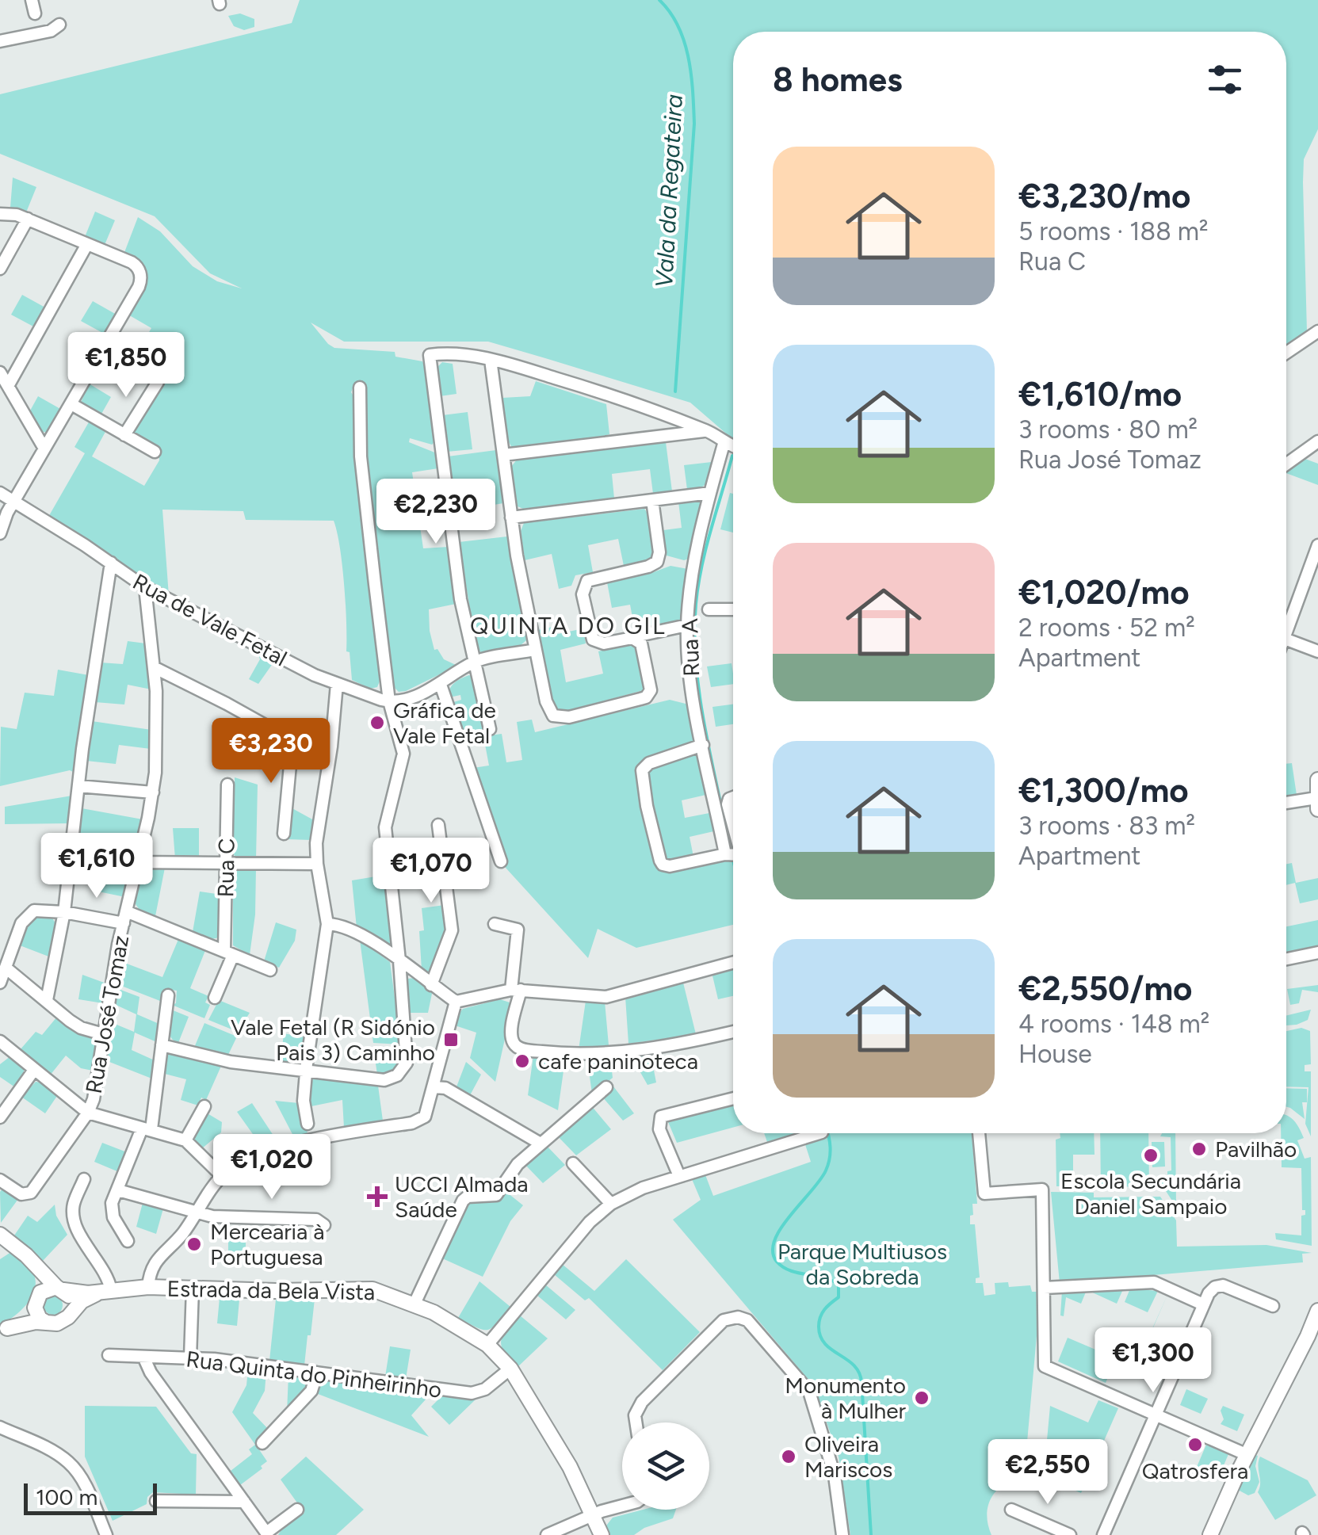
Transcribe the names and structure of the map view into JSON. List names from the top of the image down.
{
  "streets": {
    "street": [
      "Rua de Vale Fetal",
      "Rua A",
      "Rua C",
      "Rua José Tomaz",
      "Estrada da Bela Vista",
      "Rua Quinta do Pinheirinho"
    ]
  },
  "crossings": [
    ["Rua de Vale Fetal", "Rua José Tomaz"],
    ["Estrada da Bela Vista", "Rua Quinta do Pinheirinho"]
  ],
  "districts": ["QUINTA DO GIL"],
  "water": ["Vala da Regateira"],
  "parks": ["Parque Multiusos da Sobreda"],
  "places": {
    "other": [
      "Gráfica de Vale Fetal",
      "cafe paninoteca",
      "Pavilhão",
      "Escola Secundária Daniel Sampaio",
      "Mercearia à Portuguesa",
      "Monumento à Mulher",
      "Qatrosfera",
      "Oliveira Mariscos"
    ],
    "transit": ["Vale Fetal (R Sidónio Pais 3) Caminho"],
    "health": ["UCCI Almada Saúde"]
  },
  "scale_bar": "100 m",
  "page": {
    "heading": "8 homes",
    "list": [
      {
        "name": "€3,230/mo",
        "note": "5 rooms · 188 m² · Rua C"
      },
      {
        "name": "€1,610/mo",
        "note": "3 rooms · 80 m² · Rua José Tomaz"
      },
      {
        "name": "€1,020/mo",
        "note": "2 rooms · 52 m² · Apartment"
      },
      {
        "name": "€1,300/mo",
        "note": "3 rooms · 83 m² · Apartment"
      },
      {
        "name": "€2,550/mo",
        "note": "4 rooms · 148 m² · House"
      }
    ],
    "price": [
      "€1,850",
      "€2,230",
      "€3,230",
      "€1,610",
      "€1,070",
      "€1,020",
      "€1,300",
      "€2,550"
    ],
    "scale": "100 m"
  }
}
